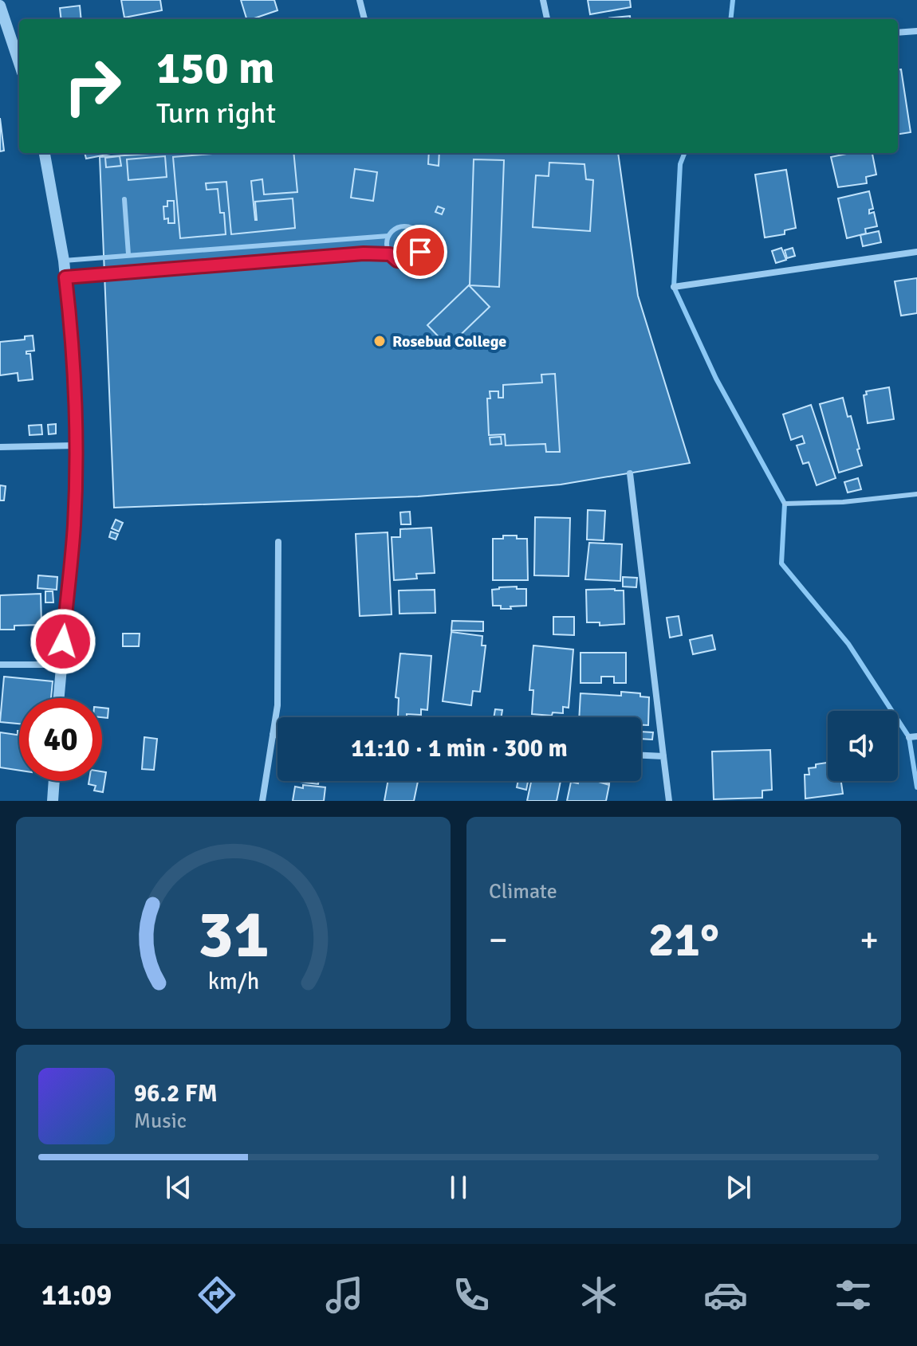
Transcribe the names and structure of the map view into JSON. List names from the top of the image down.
{
  "places": ["Rosebud College"],
  "page": {
    "turn": ["150 m", "Turn right"],
    "limit": "40",
    "trip": "11:10 · 1 min · 300 m",
    "tile": "Climate",
    "heat": ["−", "21°", "+"],
    "song": ["96.2 FM", "Music"],
    "tabs": "11:09",
    "gauge": ["31", "km/h"]
  }
}
